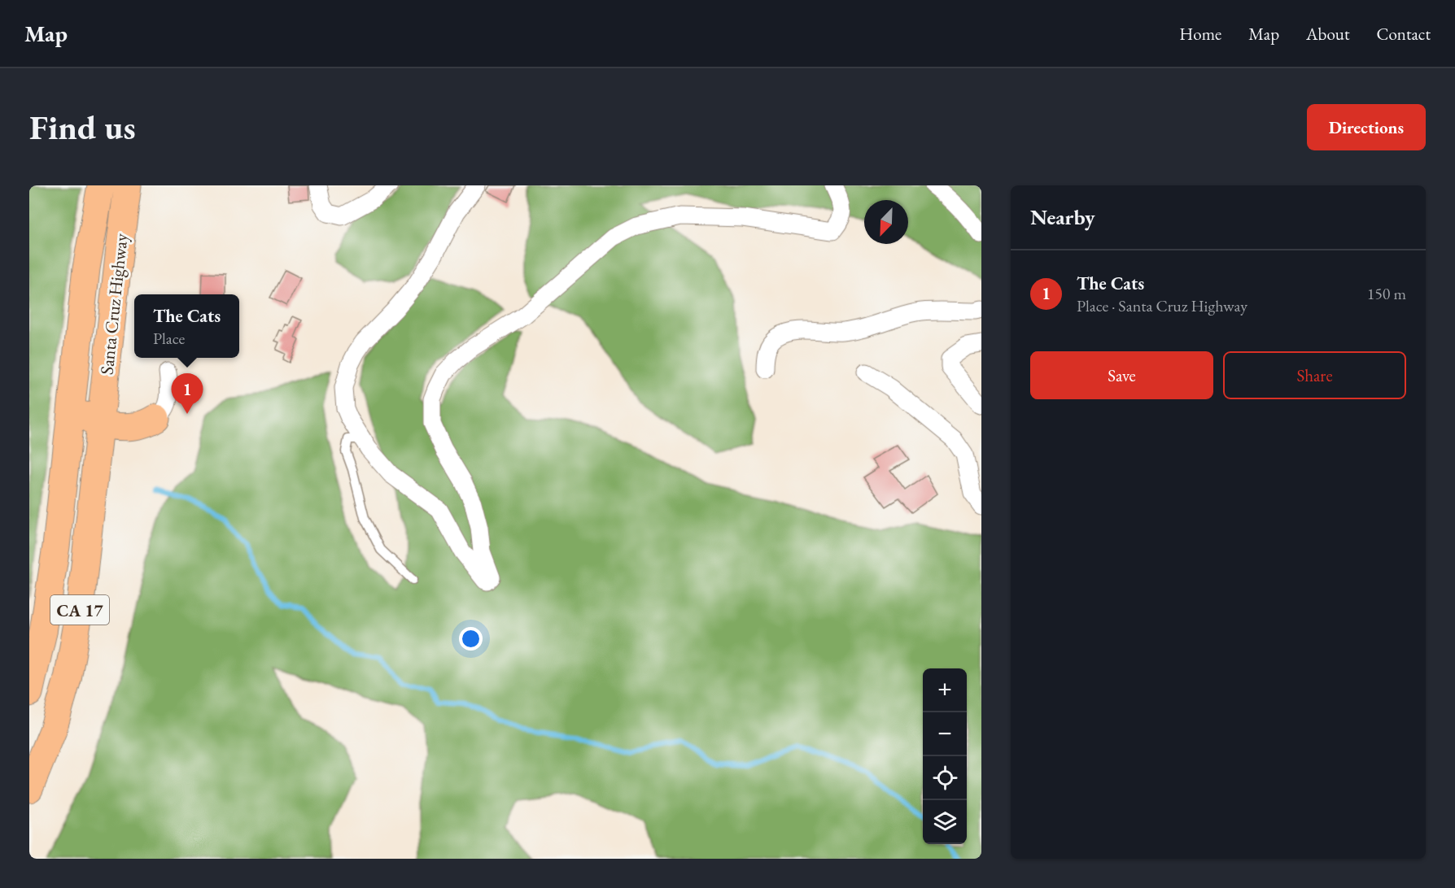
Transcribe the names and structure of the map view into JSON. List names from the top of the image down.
{
  "streets": {
    "highway": ["Santa Cruz Highway", "CA 17"]
  },
  "crossings": [
    ["Santa Cruz Highway", "CA 17"]
  ],
  "north": "bottom left",
  "page": {
    "header": "Map",
    "nav": [
      "Home",
      "Map",
      "About",
      "Contact"
    ],
    "buttons": [
      "Directions",
      ["Save", "Share"]
    ],
    "title": "Find us",
    "heading": "Nearby",
    "list": [
      {
        "mark": "1",
        "name": "The Cats",
        "note": "Place · Santa Cruz Highway",
        "value": "150 m"
      }
    ],
    "popup": ["The Cats", "Place"],
    "pins": "1",
    "map_buttons": ["+", "−"]
  }
}
